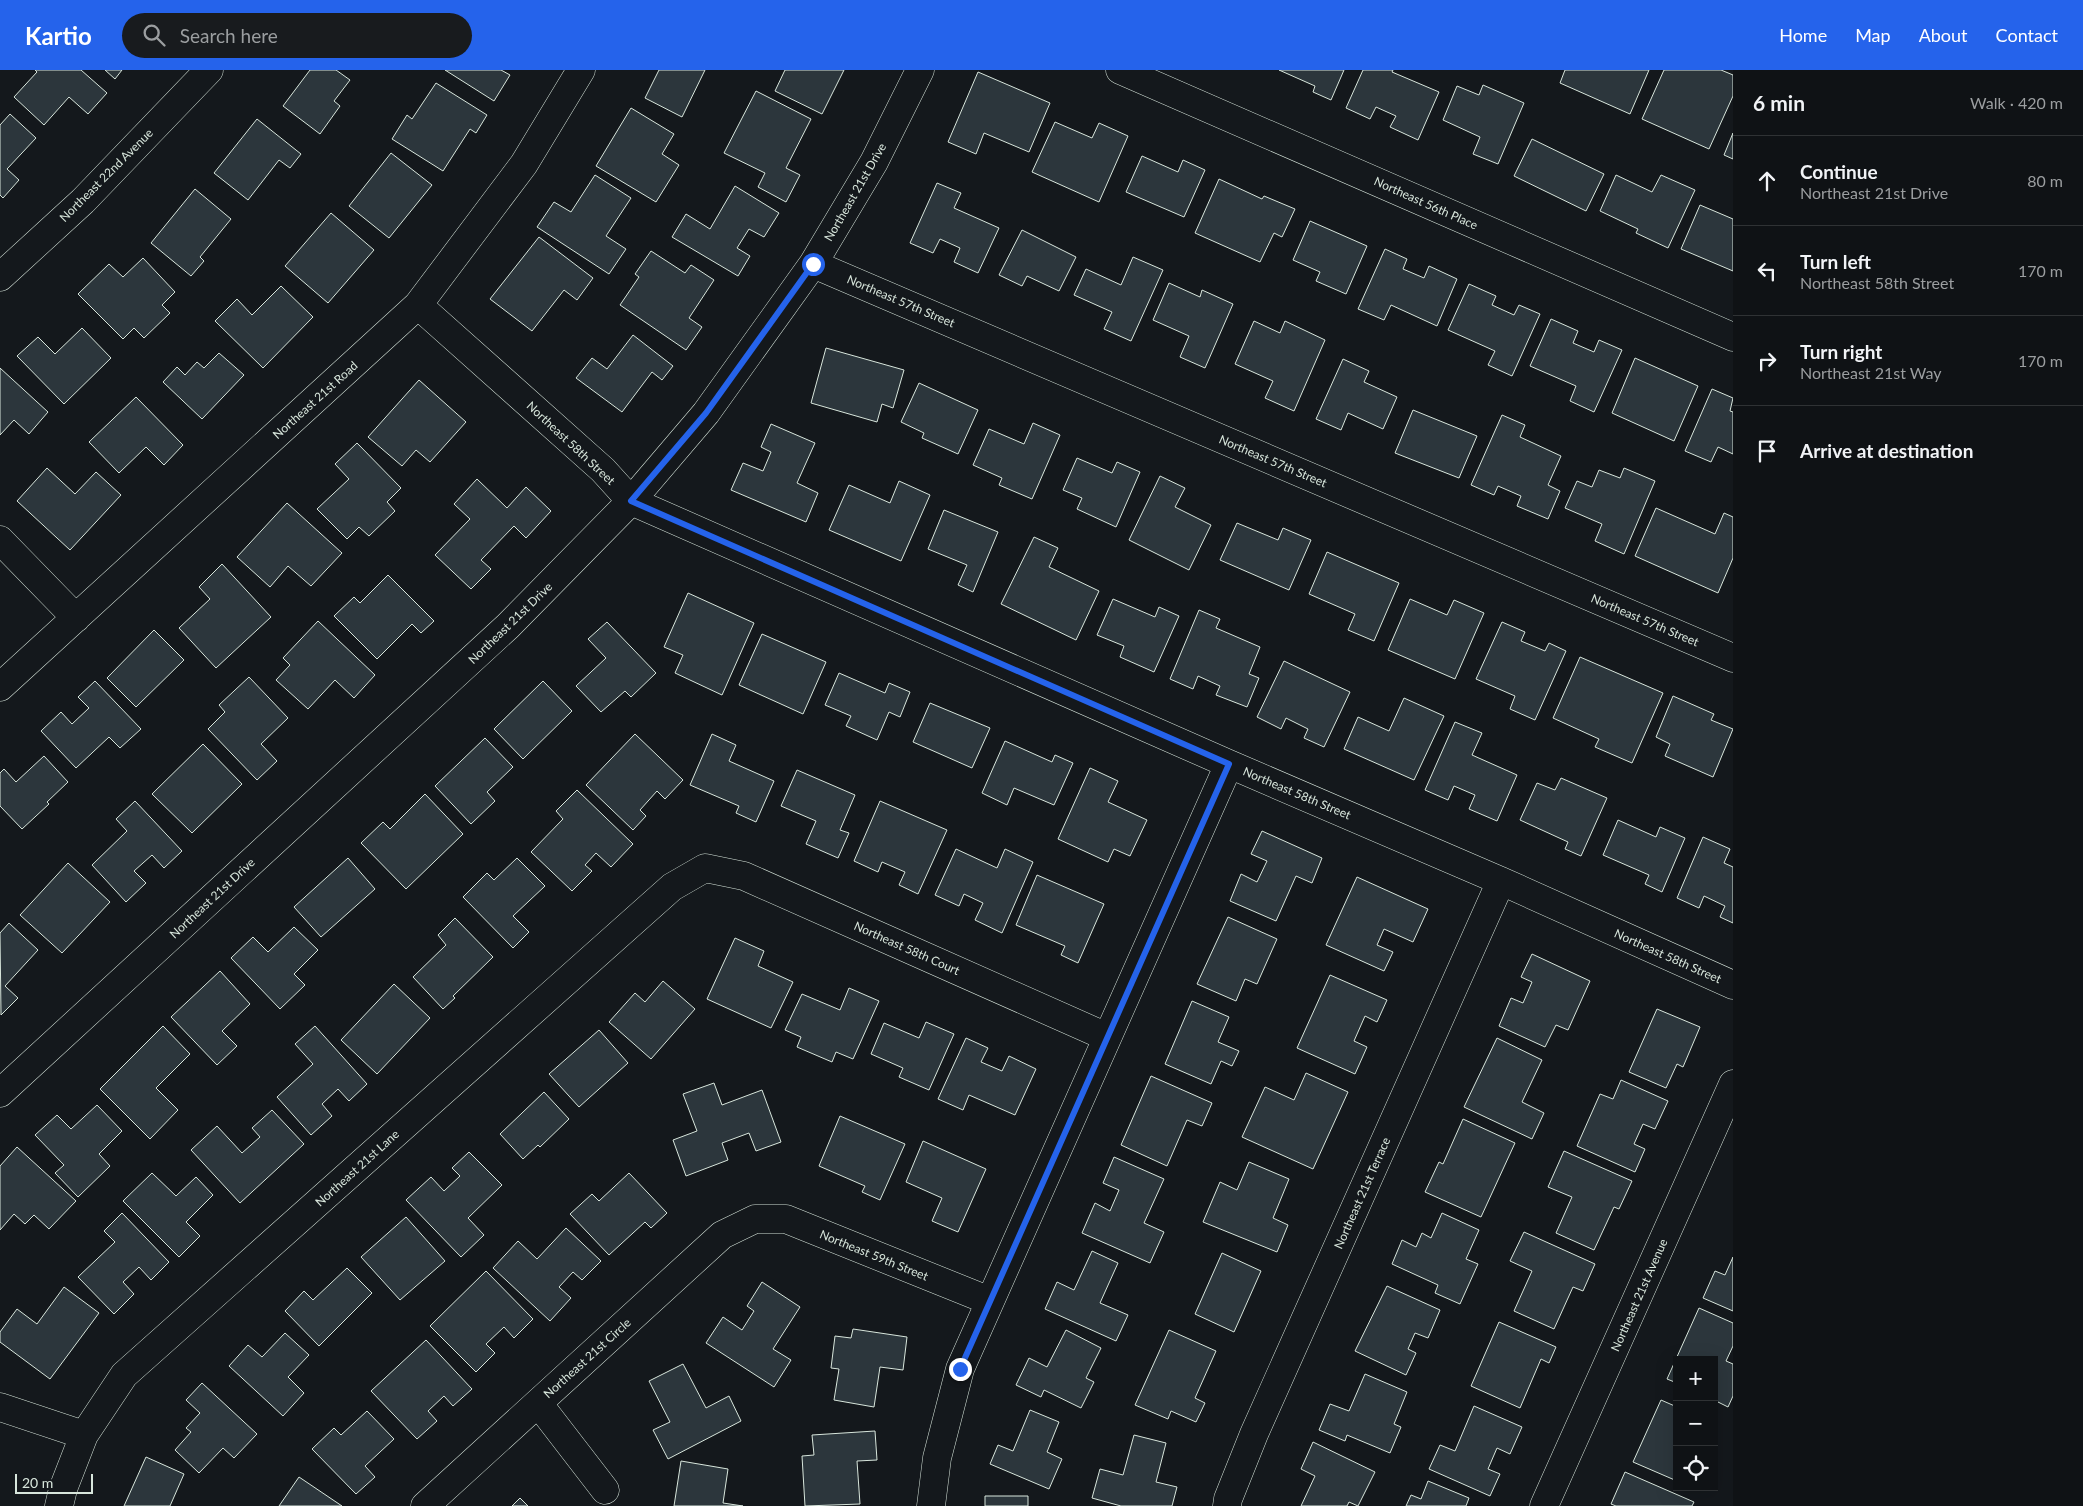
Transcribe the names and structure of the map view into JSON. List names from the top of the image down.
{
  "streets": {
    "street": [
      "Northeast 22nd Avenue",
      "Northeast 21st Drive",
      "Northeast 56th Place",
      "Northeast 57th Street",
      "Northeast 21st Road",
      "Northeast 58th Street",
      "Northeast 58th Court",
      "Northeast 21st Lane",
      "Northeast 21st Terrace",
      "Northeast 59th Street",
      "Northeast 21st Avenue",
      "Northeast 21st Circle"
    ]
  },
  "crossings": [
    ["Northeast 21st Drive", "Northeast 57th Street"],
    ["Northeast 21st Drive", "Northeast 58th Street"],
    ["Northeast 21st Road", "Northeast 58th Street"],
    ["Northeast 58th Street", "Northeast 21st Terrace"],
    ["Northeast 58th Court", "Northeast 21st Lane"],
    ["Northeast 59th Street", "Northeast 21st Circle"]
  ],
  "scale_bar": "20 m",
  "page": {
    "header": "Kartio",
    "search": "Search here",
    "nav": [
      "Home",
      "Map",
      "About",
      "Contact"
    ],
    "heading": ["6 min", "Walk · 420 m"],
    "list": [
      ["Continue", "Northeast 21st Drive", "80 m"],
      ["Turn left", "Northeast 58th Street", "170 m"],
      ["Turn right", "Northeast 21st Way", "170 m"],
      "Arrive at destination"
    ],
    "map_buttons": ["+", "−"],
    "scale": "20 m"
  }
}
